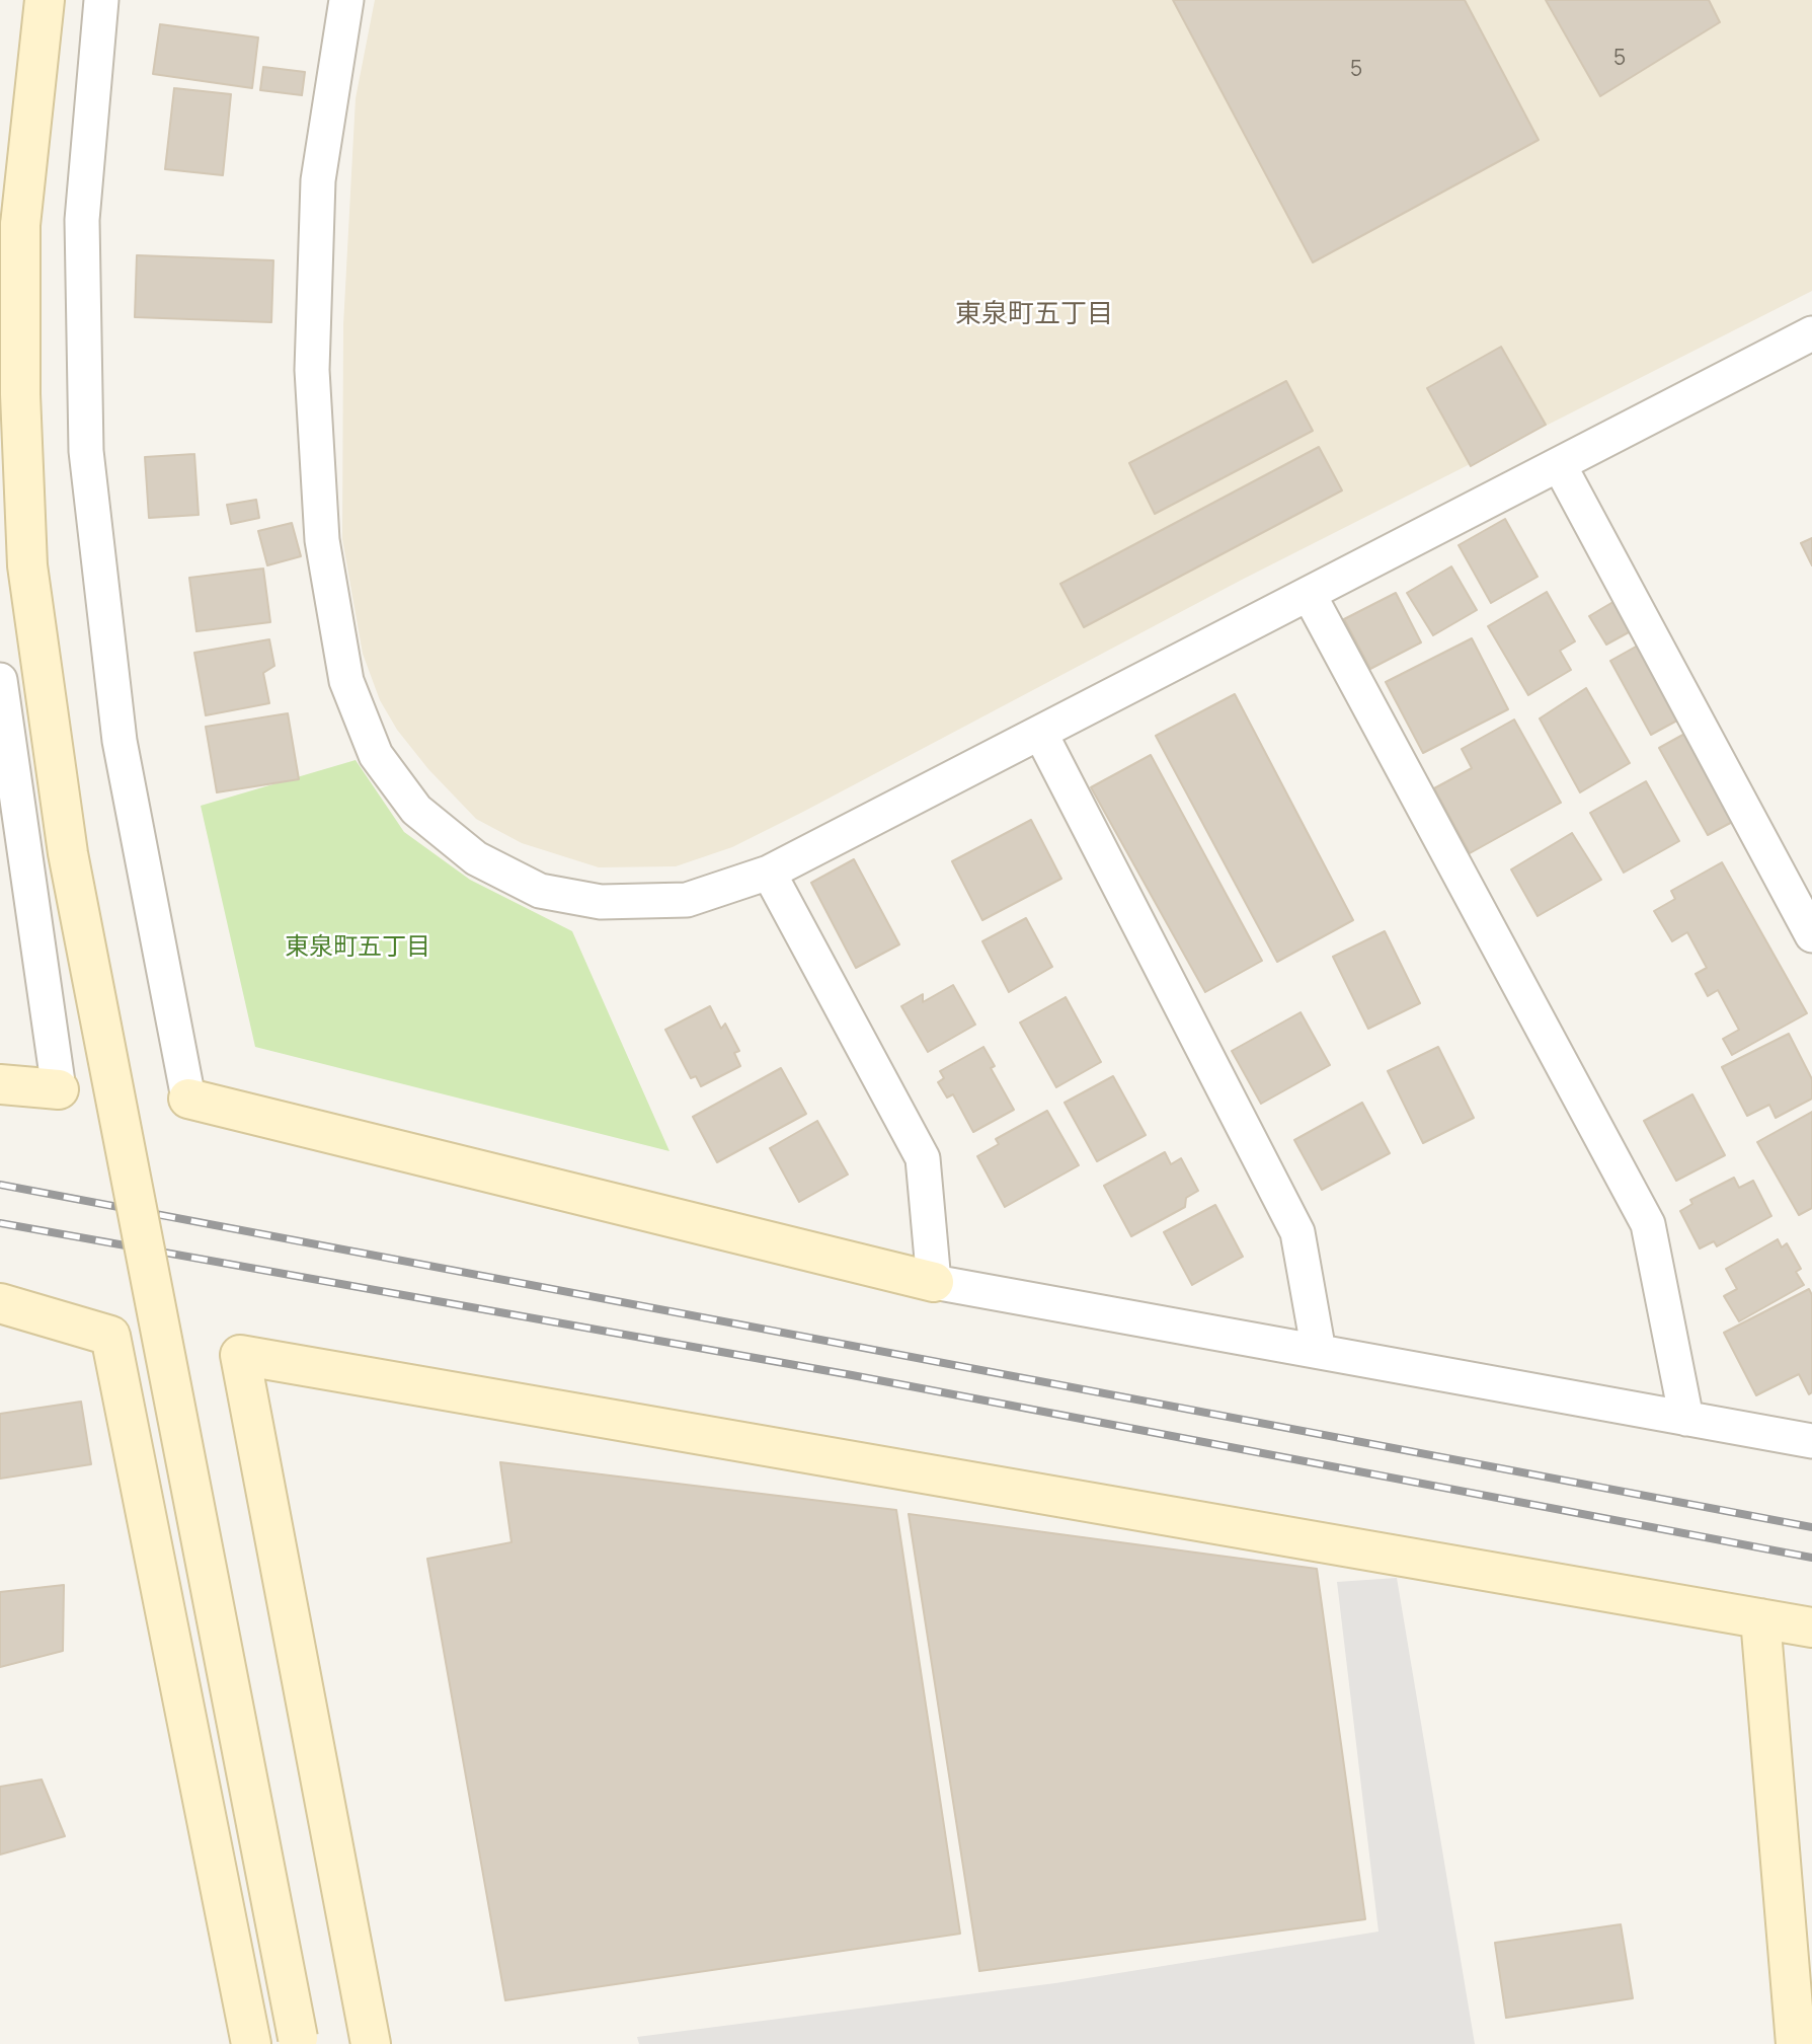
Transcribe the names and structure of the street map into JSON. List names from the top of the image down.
{
  "districts": ["東泉町五丁目"],
  "parks": ["東泉町五丁目"],
  "house_numbers": ["5", "5"]
}
